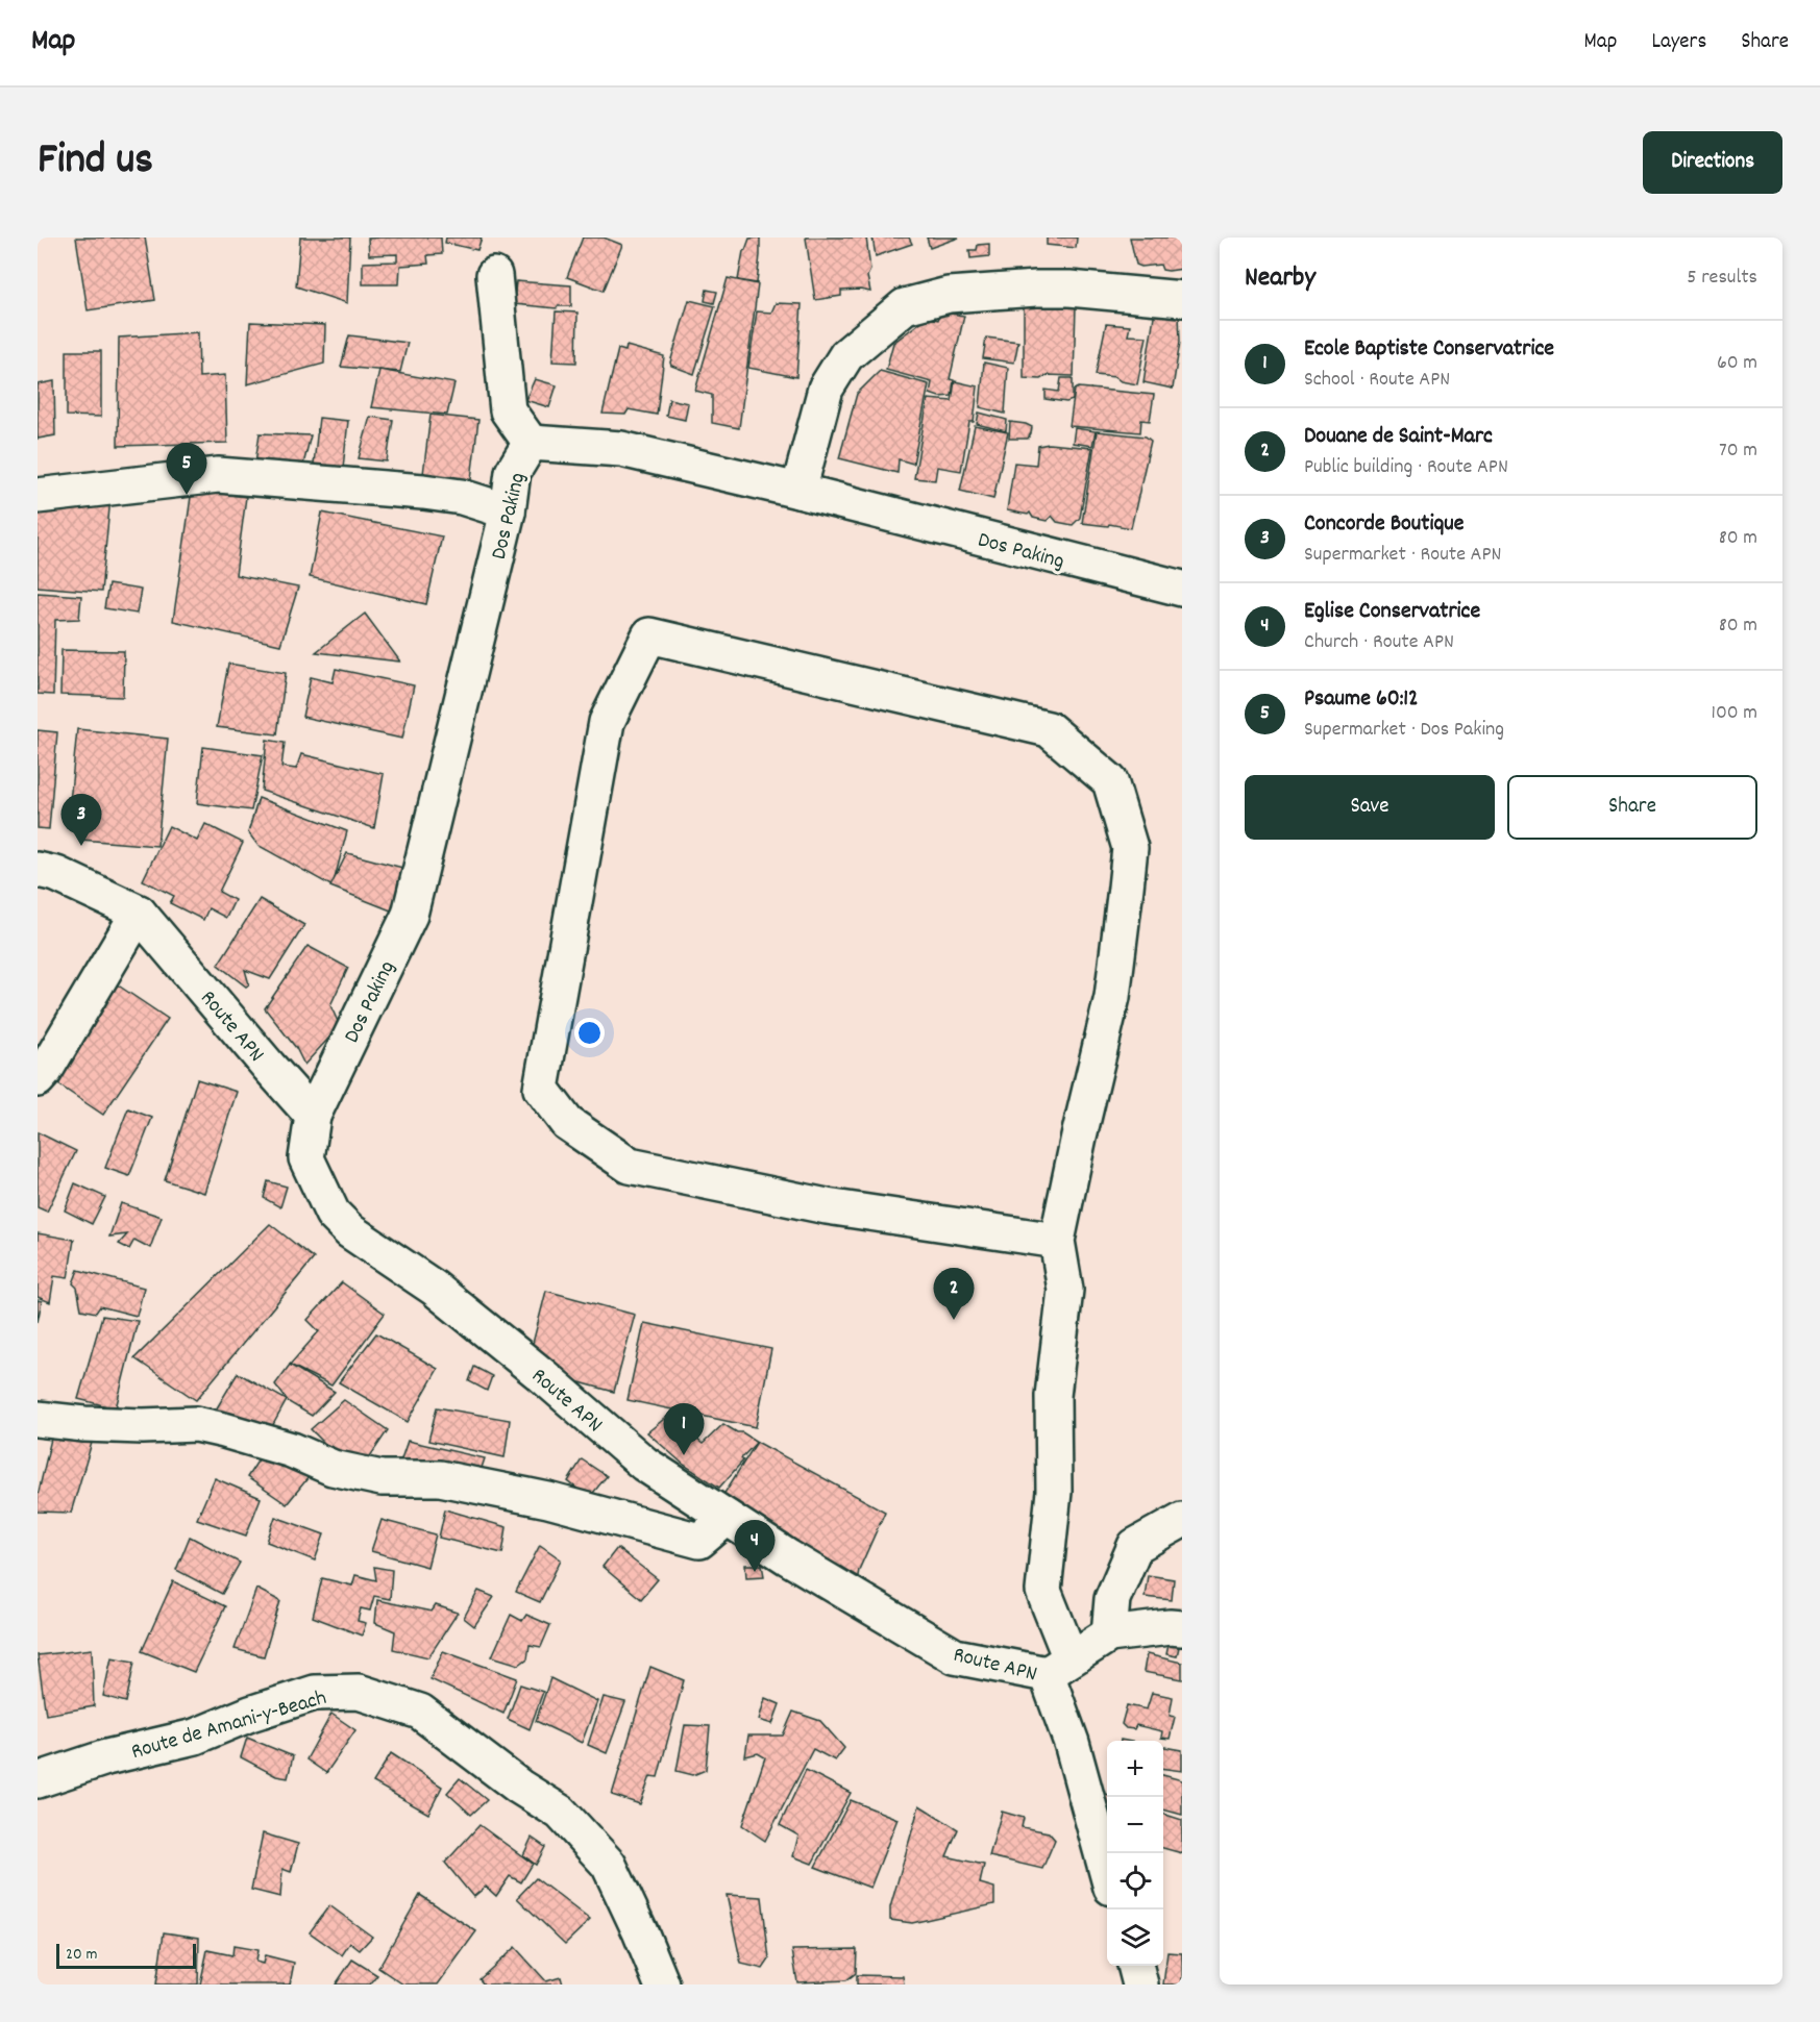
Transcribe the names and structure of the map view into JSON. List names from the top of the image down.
{
  "streets": {
    "street": ["Dos Paking", "Route APN", "Route de Amani-y-Beach"]
  },
  "crossings": [
    ["Dos Paking", "Route APN"]
  ],
  "scale_bar": "20 m",
  "page": {
    "header": "Map",
    "nav": ["Map", "Layers", "Share"],
    "title": "Find us",
    "buttons": [
      "Directions",
      ["Save", "Share"]
    ],
    "heading": ["Nearby", "5 results"],
    "list": [
      {
        "mark": "1",
        "name": "Ecole Baptiste Conservatrice",
        "note": "School · Route APN",
        "value": "60 m"
      },
      {
        "mark": "2",
        "name": "Douane de Saint-Marc",
        "note": "Public building · Route APN",
        "value": "70 m"
      },
      {
        "mark": "3",
        "name": "Concorde Boutique",
        "note": "Supermarket · Route APN",
        "value": "80 m"
      },
      {
        "mark": "4",
        "name": "Eglise Conservatrice",
        "note": "Church · Route APN",
        "value": "80 m"
      },
      {
        "mark": "5",
        "name": "Psaume 60:12",
        "note": "Supermarket · Dos Paking",
        "value": "100 m"
      }
    ],
    "pins": [
      "5",
      "3",
      "2",
      "1",
      "4"
    ],
    "map_buttons": ["+", "−"],
    "scale": "20 m"
  }
}
